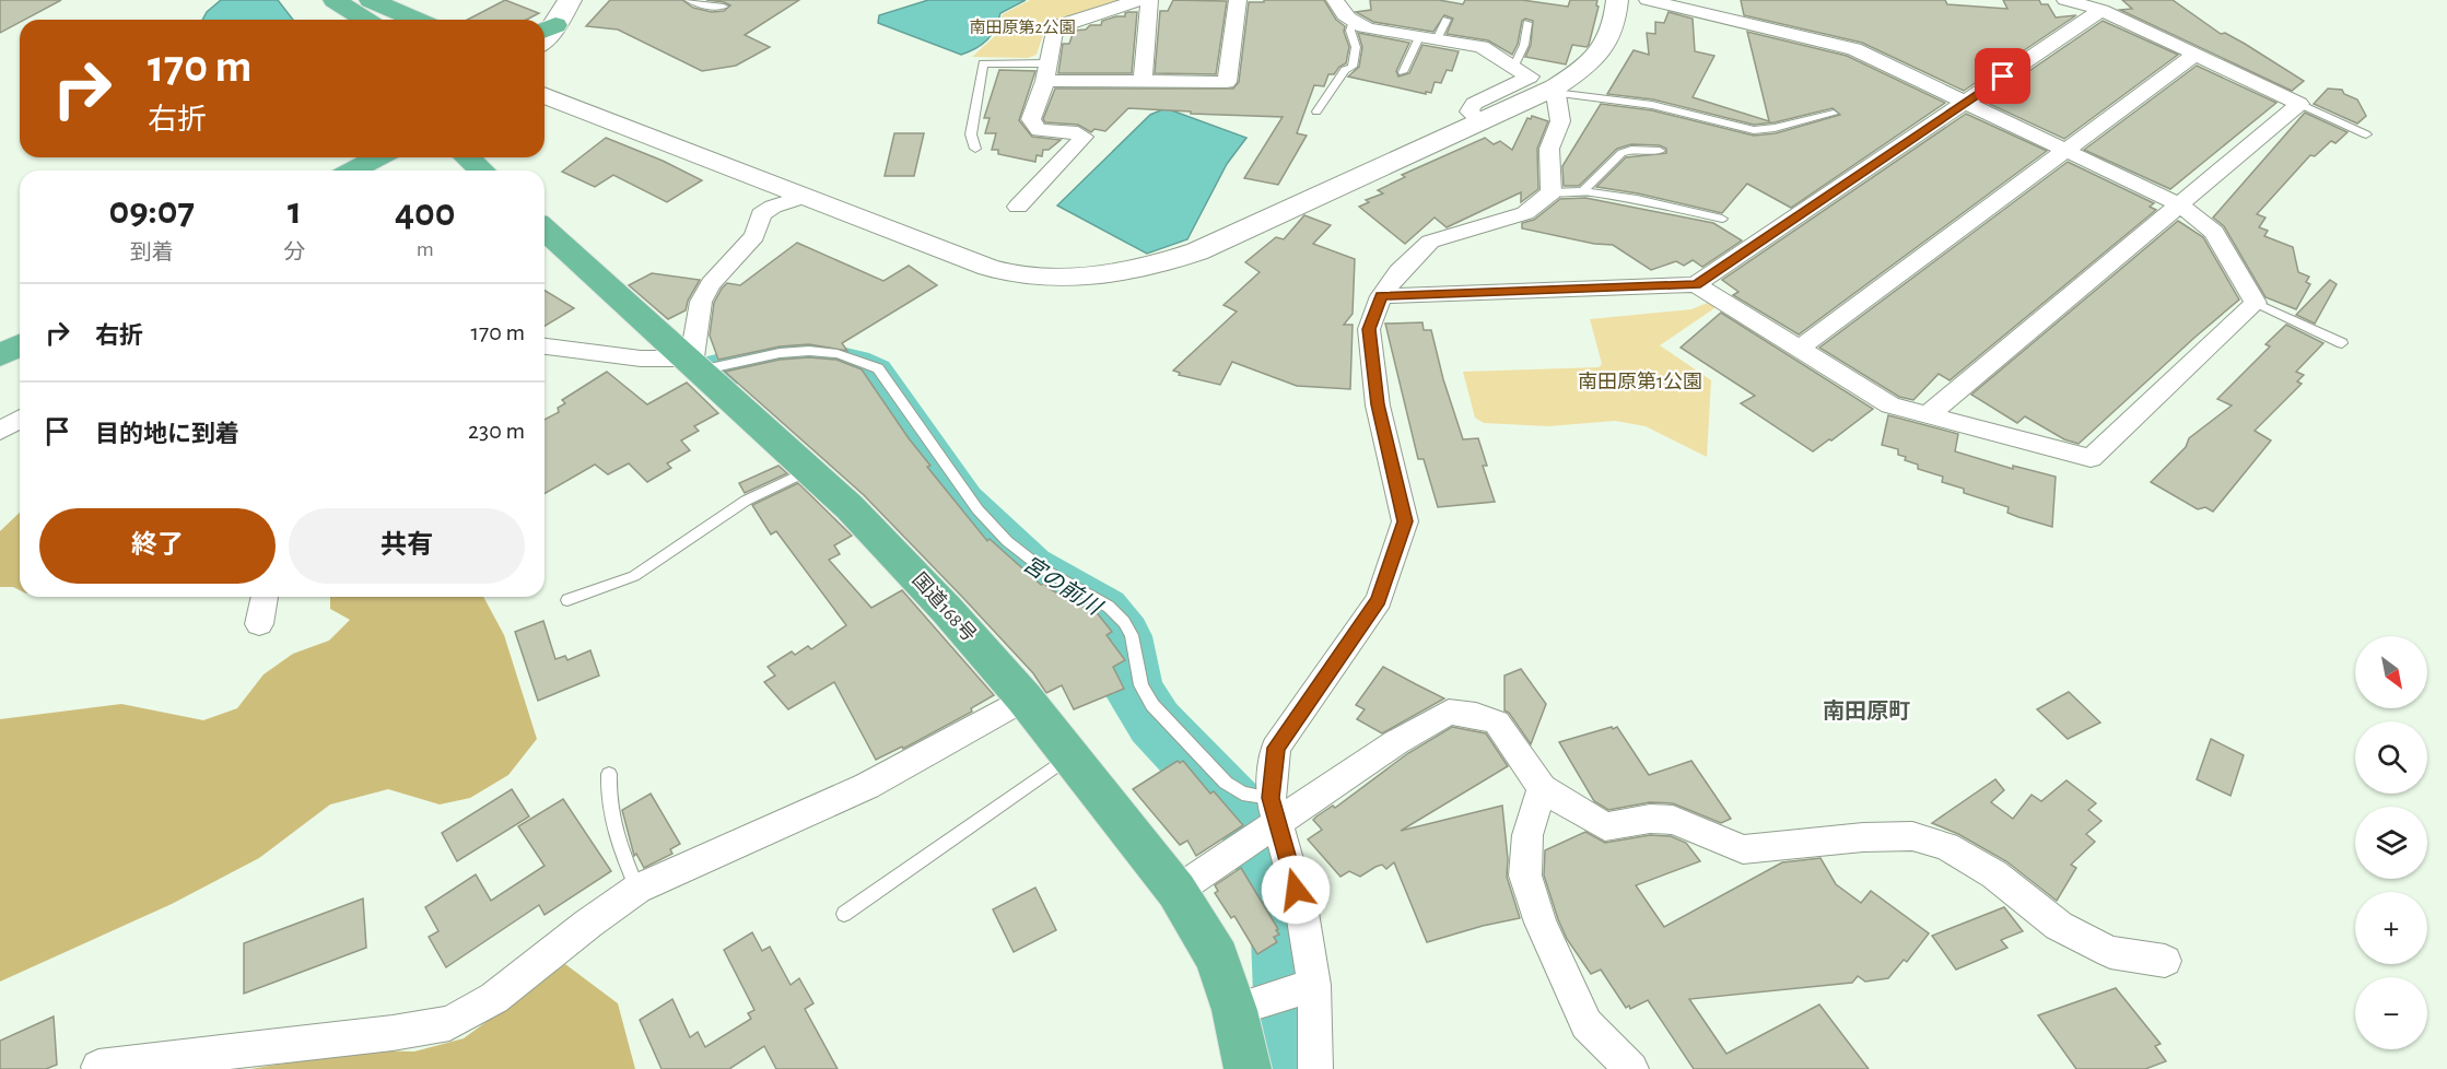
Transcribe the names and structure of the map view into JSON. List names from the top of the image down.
{
  "streets": {
    "highway": ["国道168号"]
  },
  "districts": ["南田原町"],
  "water": ["宮の前川"],
  "parks": ["南田原第2公園", "南田原第1公園"],
  "north": "bottom right",
  "page": {
    "turn": ["170 m", "右折"],
    "eta": [
      "09:07",
      "到着",
      "1",
      "分",
      "400",
      "m"
    ],
    "list": [
      {
        "name": "右折",
        "value": "170 m"
      },
      {
        "name": "目的地に到着",
        "value": "230 m"
      }
    ],
    "buttons": ["終了", "共有"],
    "map_buttons": ["+", "−"]
  }
}
